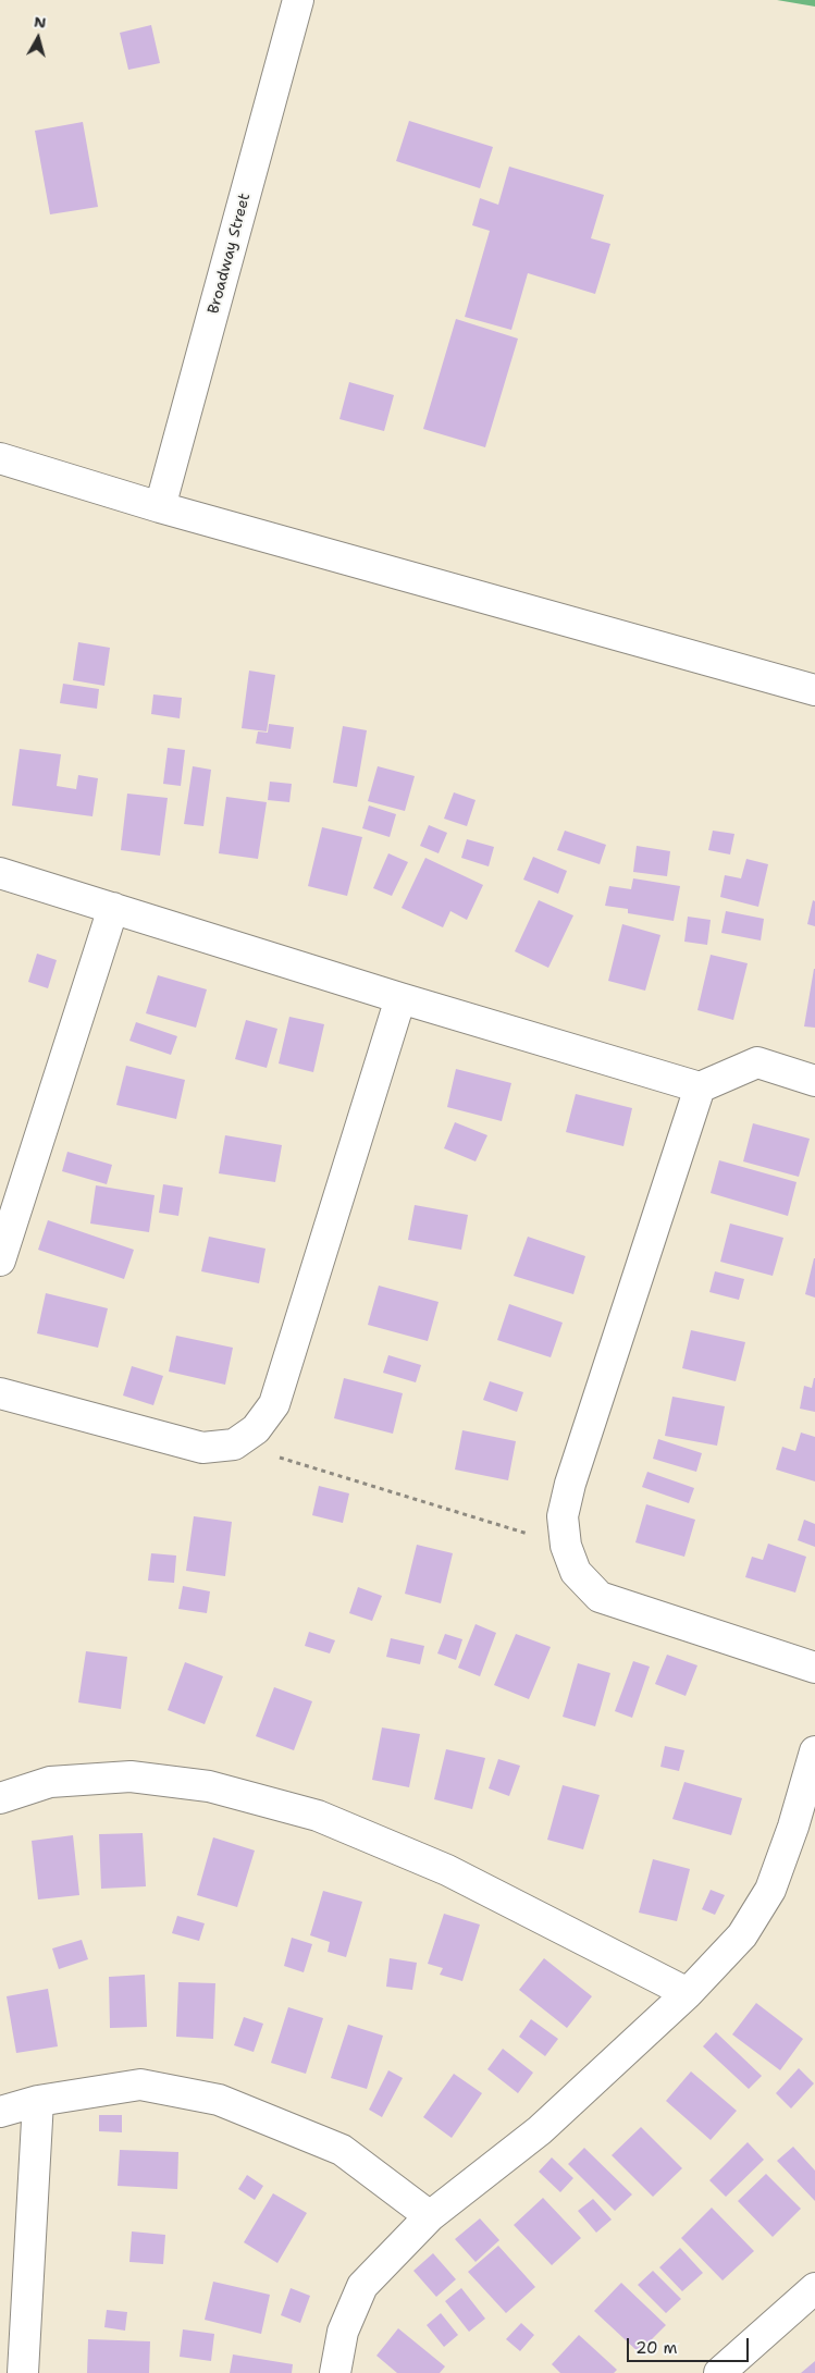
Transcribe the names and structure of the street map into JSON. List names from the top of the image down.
{
  "streets": {
    "street": ["Broadway Street"]
  },
  "scale_bar": "20 m",
  "north": "top"
}
